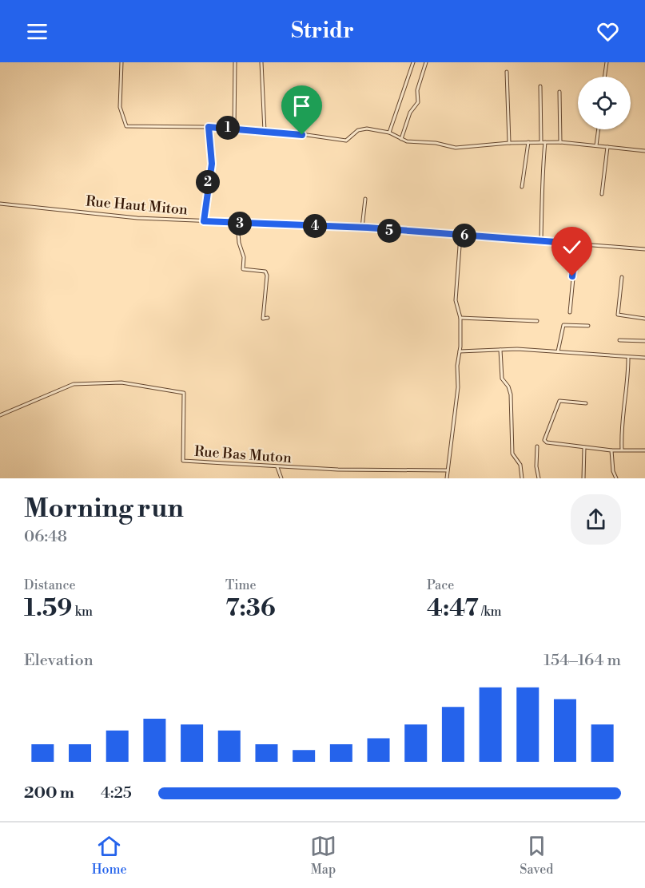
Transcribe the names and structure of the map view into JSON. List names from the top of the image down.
{
  "streets": {
    "street": ["Rue Haut Miton", "Rue Bas Muton"]
  },
  "page": {
    "header": "Stridr",
    "pins": [
      "1",
      "2",
      "3",
      "4",
      "5",
      "6"
    ],
    "heading": ["Morning run", "06:48"],
    "stats": [
      ["Distance", "1.59 km"],
      ["Time", "7:36"],
      ["Pace", "4:47 /km"]
    ],
    "chart": ["Elevation", "154–164 m"],
    "list": [
      {
        "name": "200 m",
        "note": "4:25"
      }
    ],
    "tabs": ["Home", "Map", "Saved"]
  }
}
